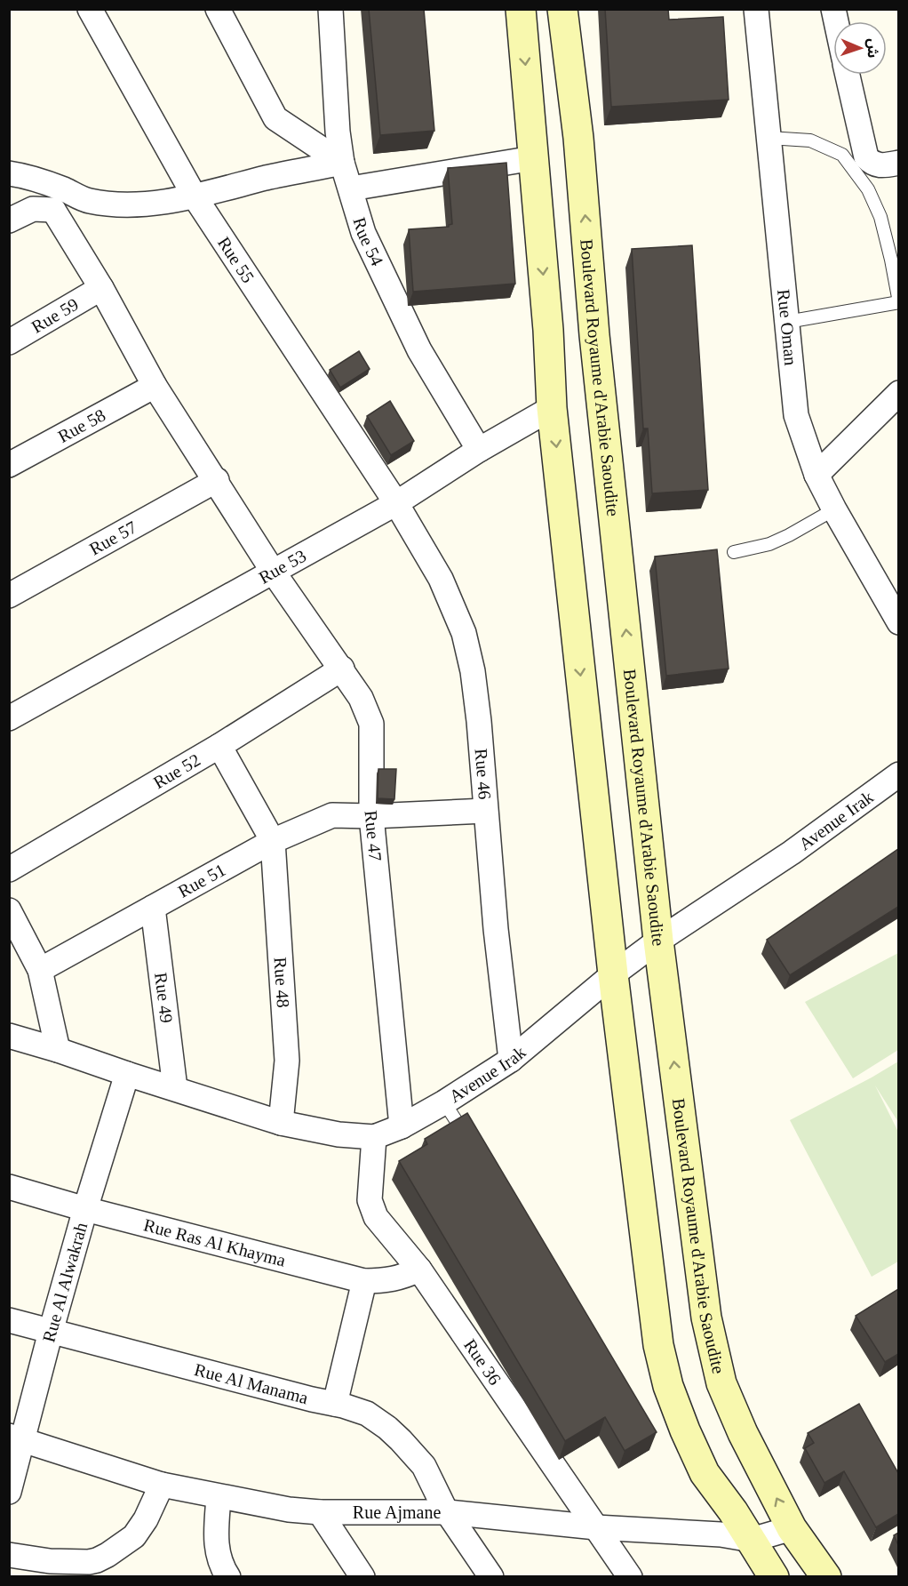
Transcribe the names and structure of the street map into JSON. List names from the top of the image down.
{
  "streets": {
    "main road": ["Boulevard Royaume d'Arabie Saoudite"],
    "street": [
      "Rue 54",
      "Rue 55",
      "Rue 59",
      "Rue Oman",
      "Rue 58",
      "Rue 57",
      "Rue 53",
      "Rue 52",
      "Rue 46",
      "Avenue Irak",
      "Rue 47",
      "Rue 51",
      "Rue 48",
      "Rue 49",
      "Rue Ras Al Khayma",
      "Rue Al Alwakrah",
      "Rue 36",
      "Rue Al Manama",
      "Rue Ajmane"
    ]
  },
  "crossings": [
    ["Rue 54", "Rue 53"],
    ["Rue 55", "Rue 53"],
    ["Rue 55", "Rue 46"],
    ["Rue 59", "Rue 47"],
    ["Boulevard Royaume d'Arabie Saoudite", "Avenue Irak"],
    ["Boulevard Royaume d'Arabie Saoudite", "Rue Ajmane"],
    ["Rue 58", "Rue 47"],
    ["Rue 57", "Rue 47"],
    ["Rue 53", "Rue 46"],
    ["Rue 53", "Rue 47"],
    ["Rue 52", "Rue 47"],
    ["Rue 46", "Avenue Irak"],
    ["Rue 46", "Rue 51"],
    ["Avenue Irak", "Rue 47"],
    ["Avenue Irak", "Rue 48"],
    ["Avenue Irak", "Rue 49"],
    ["Avenue Irak", "Rue Al Alwakrah"],
    ["Avenue Irak", "Rue 36"],
    ["Rue 47", "Rue 51"],
    ["Rue 51", "Rue 48"],
    ["Rue 51", "Rue 49"],
    ["Rue Ras Al Khayma", "Rue Al Alwakrah"],
    ["Rue Ras Al Khayma", "Rue 36"],
    ["Rue Al Alwakrah", "Rue Al Manama"],
    ["Rue Al Alwakrah", "Rue Ajmane"],
    ["Rue 36", "Rue Ajmane"],
    ["Rue Al Manama", "Rue Ajmane"]
  ],
  "north": "right"
}
